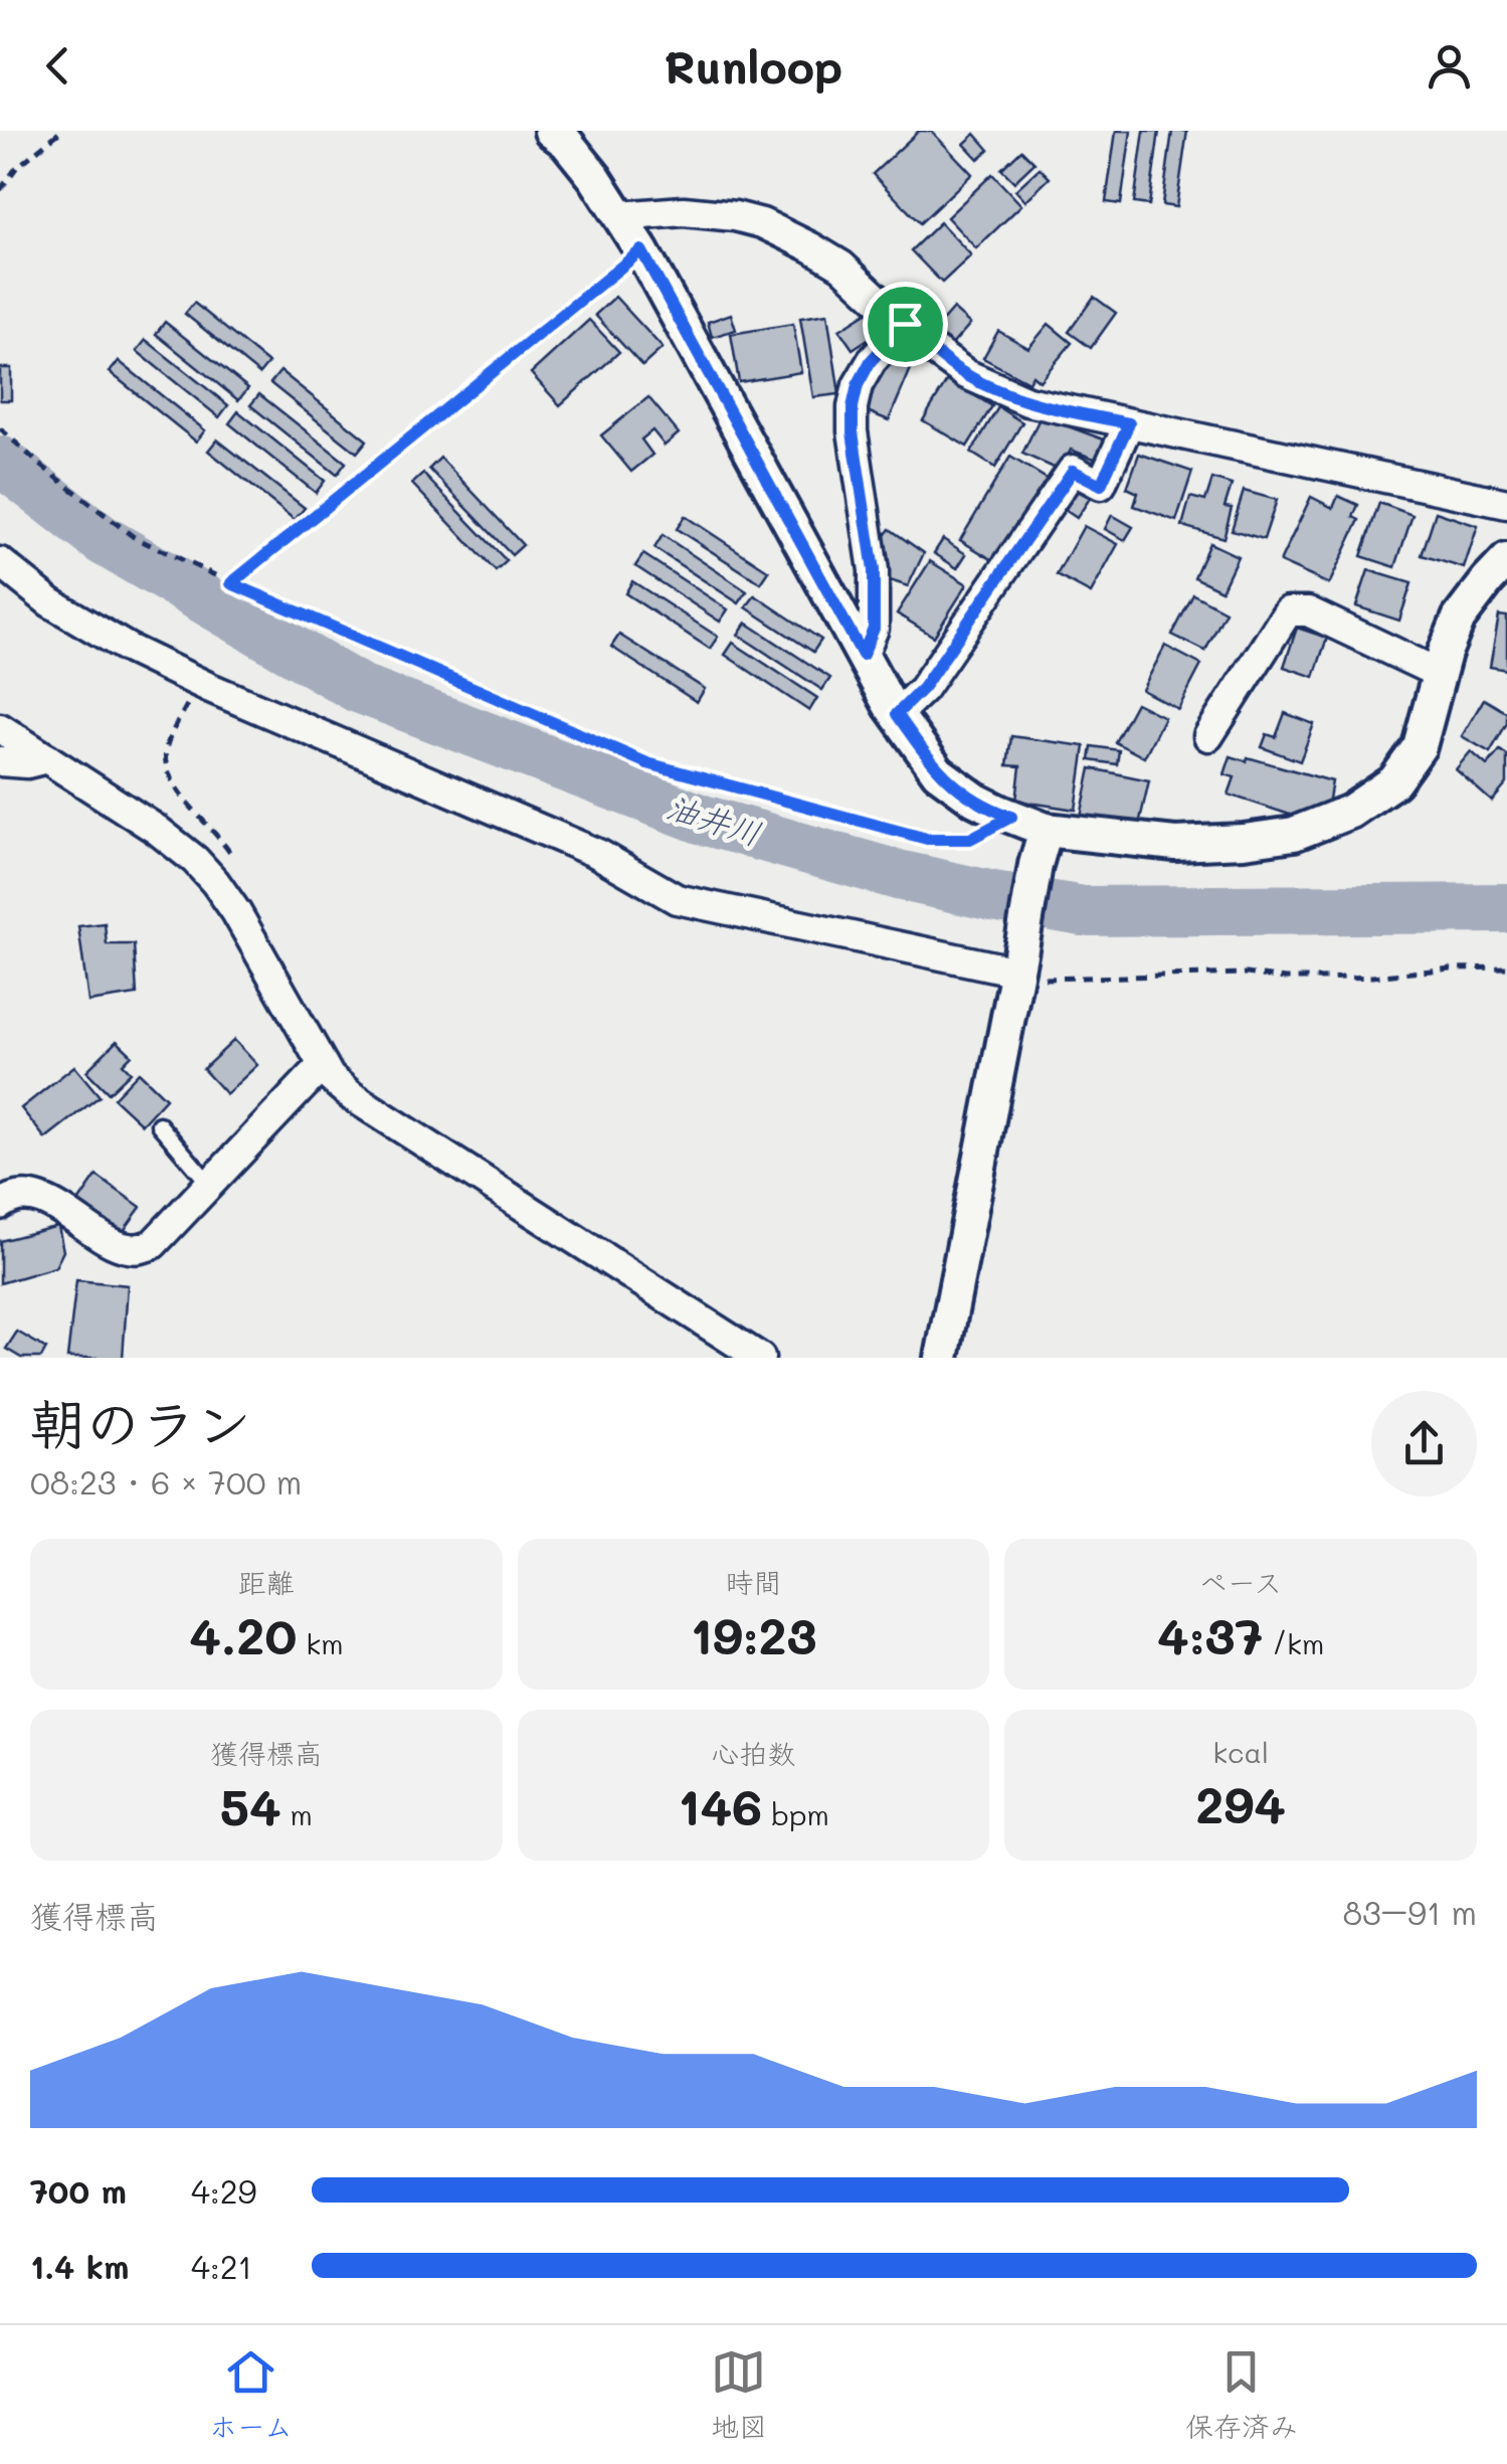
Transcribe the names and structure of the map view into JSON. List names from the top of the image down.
{
  "water": ["油井川"],
  "page": {
    "header": "Runloop",
    "heading": ["朝のラン", "08:23 · 6 × 700 m"],
    "stats": [
      ["距離", "4.20 km"],
      ["時間", "19:23"],
      ["ペース", "4:37 /km"],
      ["獲得標高", "54 m"],
      ["心拍数", "146 bpm"],
      ["kcal", "294"]
    ],
    "chart": ["獲得標高", "83–91 m"],
    "list": [
      {
        "name": "700 m",
        "note": "4:29"
      },
      {
        "name": "1.4 km",
        "note": "4:21"
      }
    ],
    "tabs": ["ホーム", "地図", "保存済み"]
  }
}
